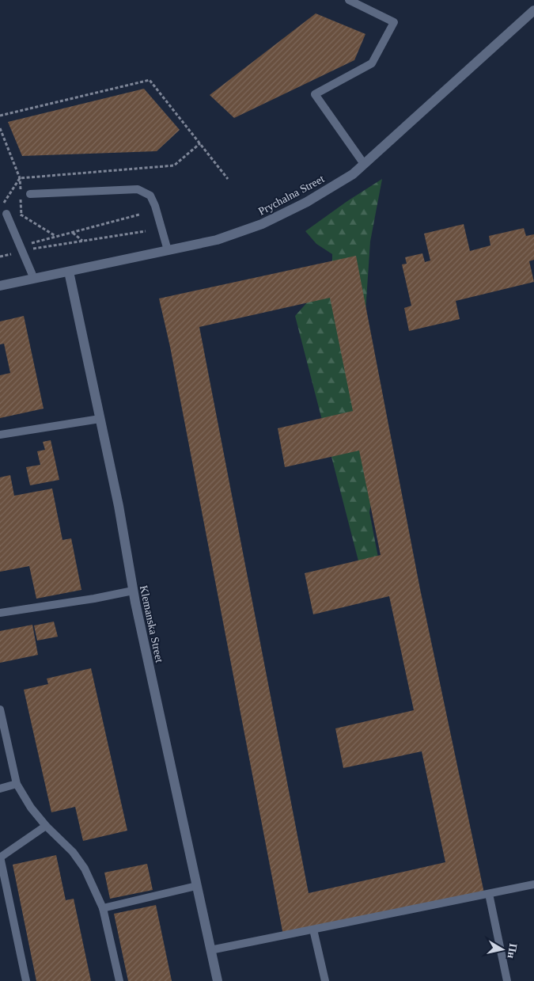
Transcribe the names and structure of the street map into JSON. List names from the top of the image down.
{
  "streets": {
    "street": ["Prychalna Street", "Klemanska Street"]
  },
  "crossings": [
    ["Prychalna Street", "Klemanska Street"]
  ],
  "north": "right"
}
